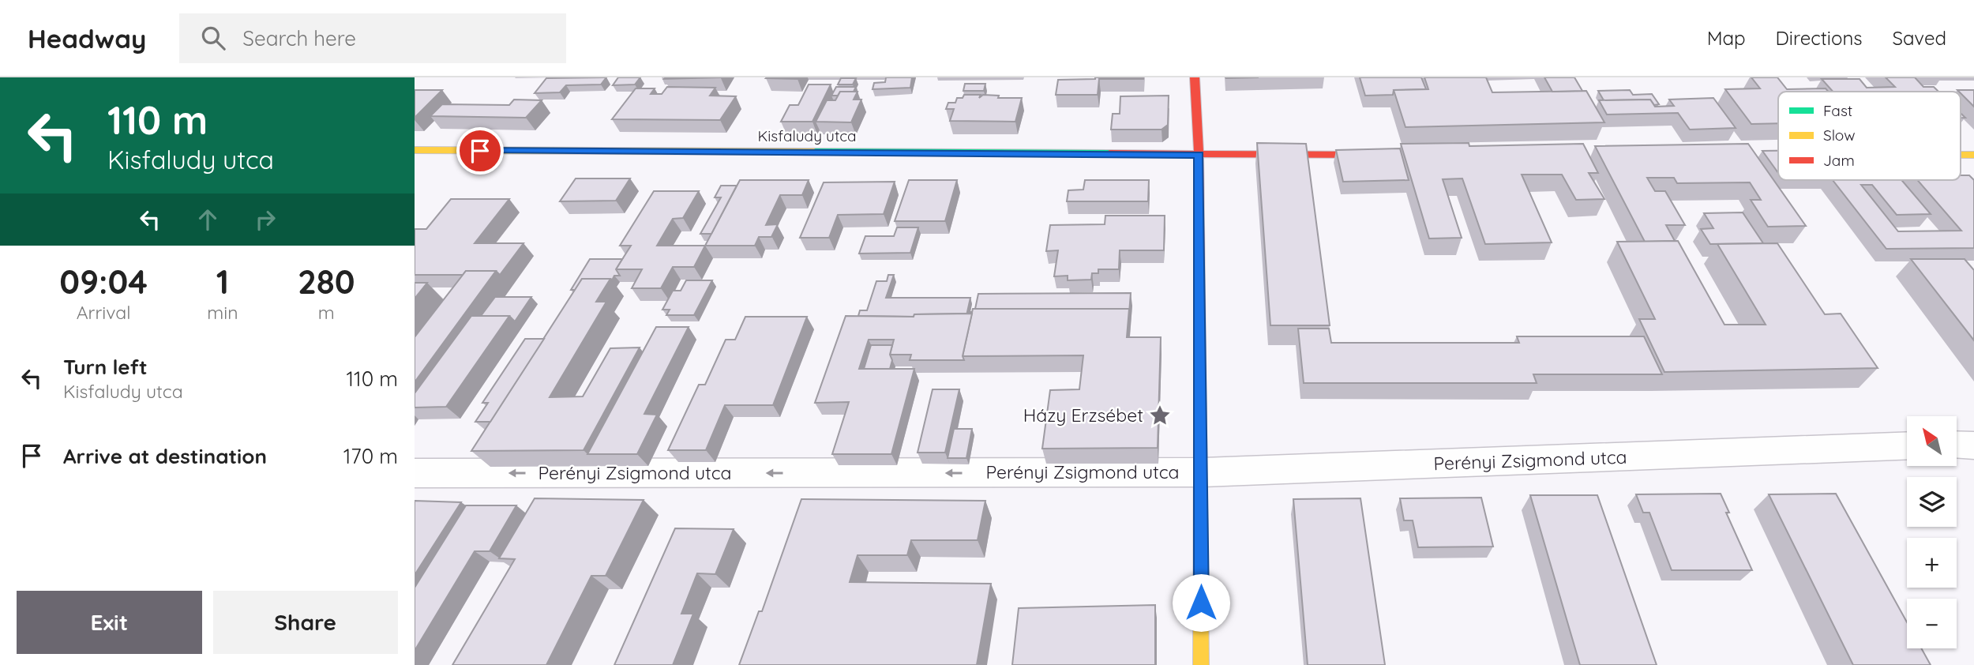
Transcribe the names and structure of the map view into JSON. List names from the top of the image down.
{
  "streets": {
    "street": ["Kisfaludy utca", "Perényi Zsigmond utca"]
  },
  "one_way": ["Perényi Zsigmond utca"],
  "places": {
    "place": ["Házy Erzsébet"]
  },
  "legend": ["Fast", "Slow", "Jam"],
  "north": "top left",
  "page": {
    "header": "Headway",
    "search": "Search here",
    "nav": ["Map", "Directions", "Saved"],
    "turn": ["110 m", "Kisfaludy utca"],
    "eta": [
      "09:04",
      "Arrival",
      "1",
      "min",
      "280",
      "m"
    ],
    "list": [
      {
        "name": "Turn left",
        "note": "Kisfaludy utca",
        "value": "110 m"
      },
      {
        "name": "Arrive at destination",
        "value": "170 m"
      }
    ],
    "map_buttons": ["+", "−"],
    "buttons": ["Exit", "Share"]
  }
}
